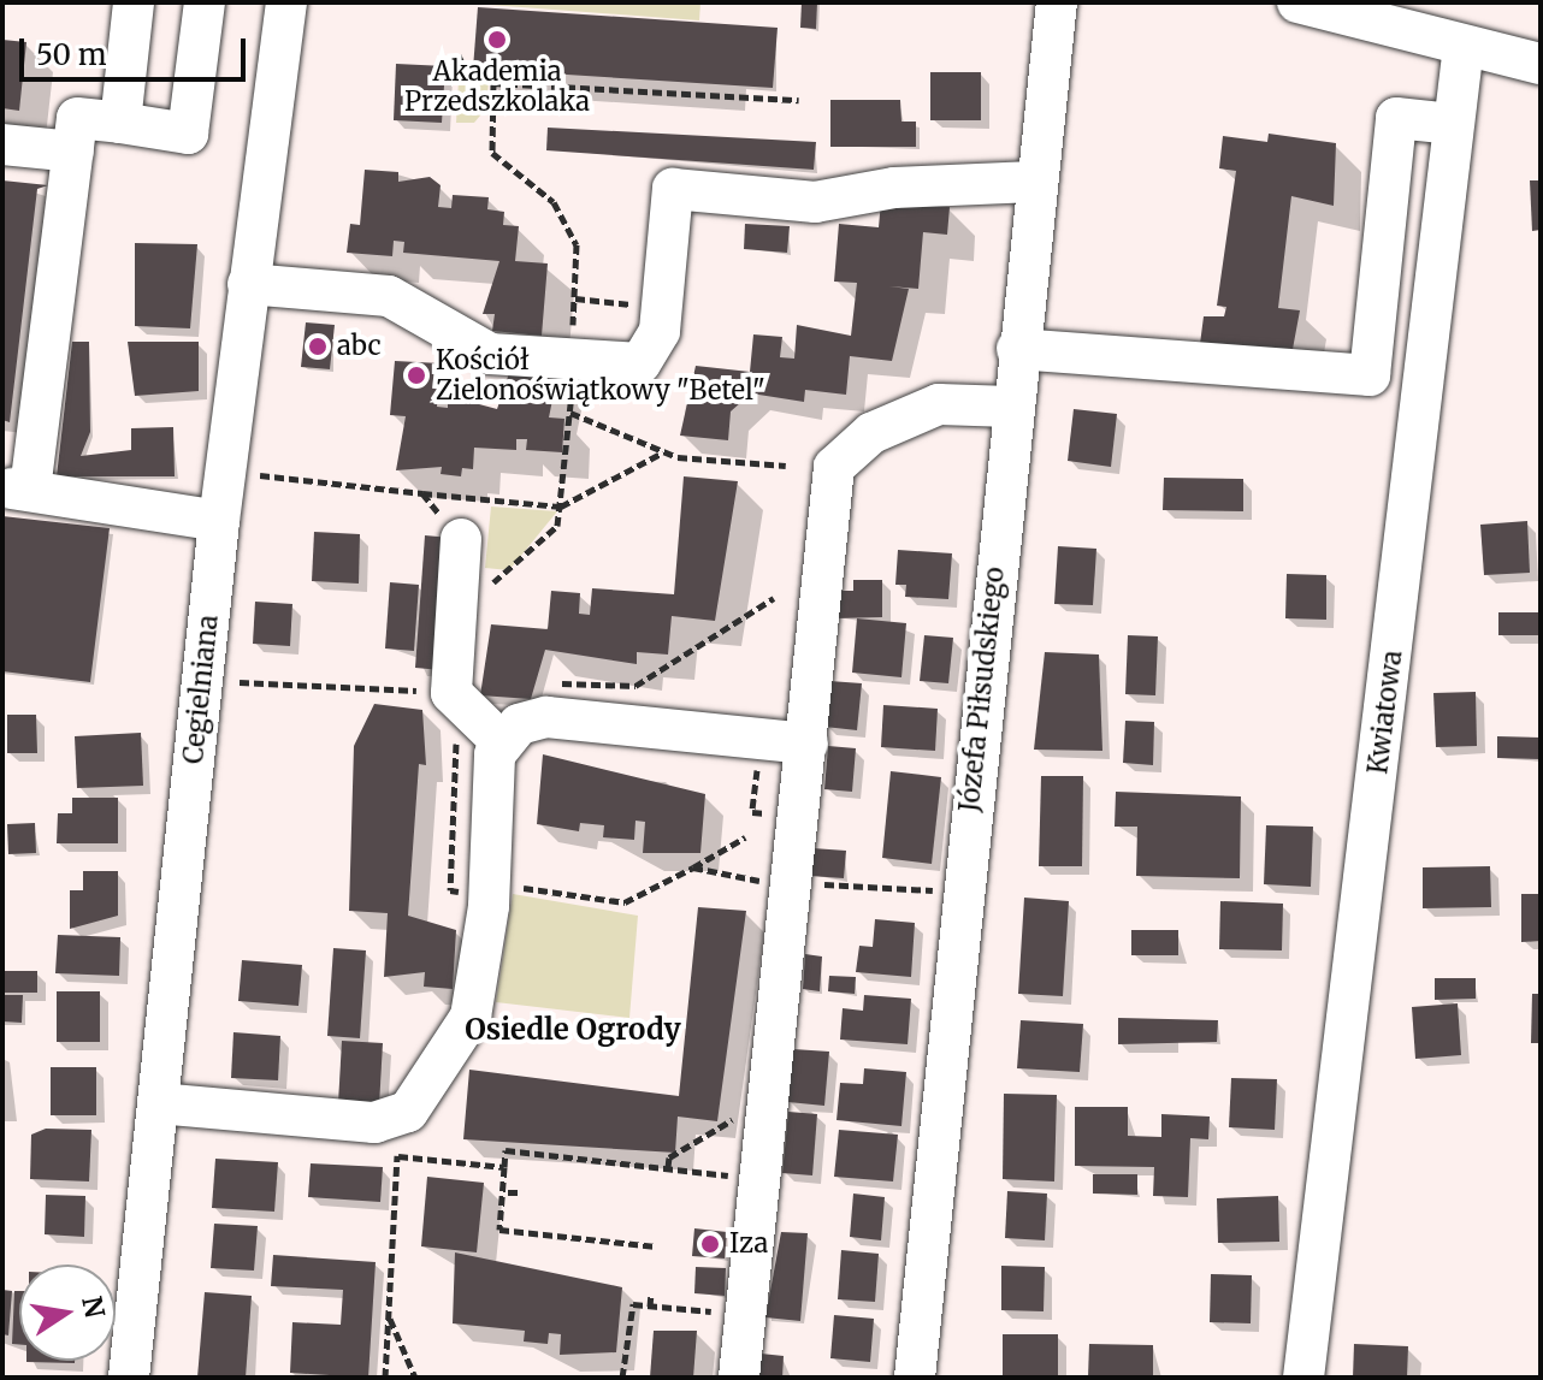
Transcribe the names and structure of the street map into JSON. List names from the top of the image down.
{
  "streets": {
    "street": ["Cegielniana", "Józefa Piłsudskiego", "Kwiatowa"]
  },
  "districts": ["Osiedle Ogrody"],
  "places": [
    "Akademia Przedszkolaka",
    "abc",
    "Kościół Zielonoświątkowy \"Betel\"",
    "Iza"
  ],
  "scale_bar": "50 m",
  "north": "right"
}
